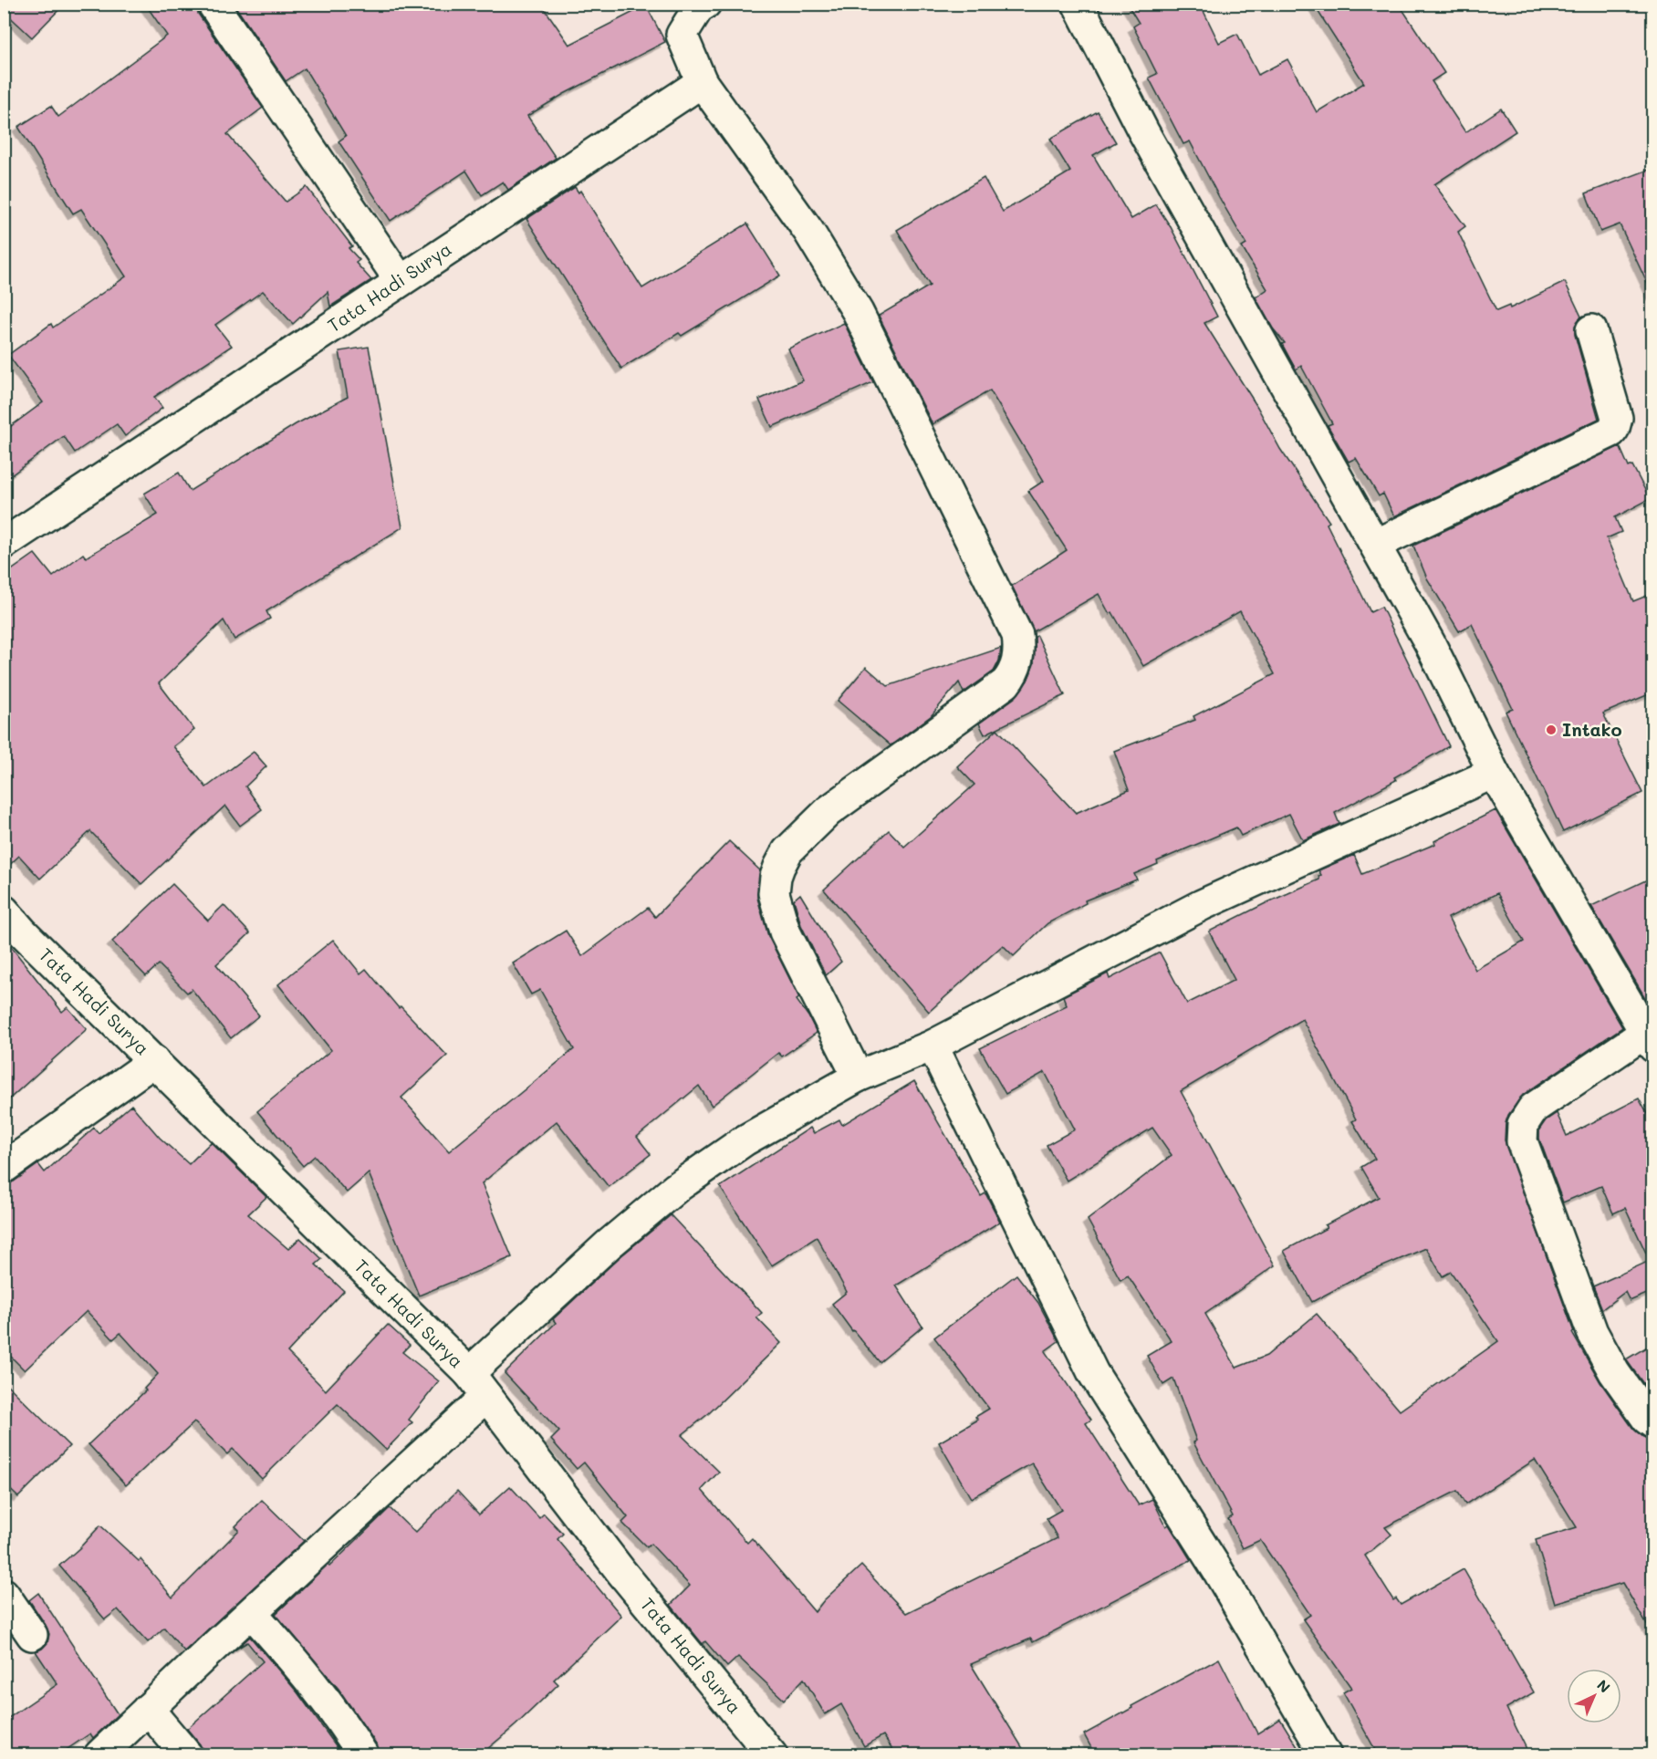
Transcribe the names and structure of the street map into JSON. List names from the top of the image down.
{
  "streets": {
    "street": ["Tata Hadi Surya"]
  },
  "places": ["Intako"],
  "north": "top right"
}
